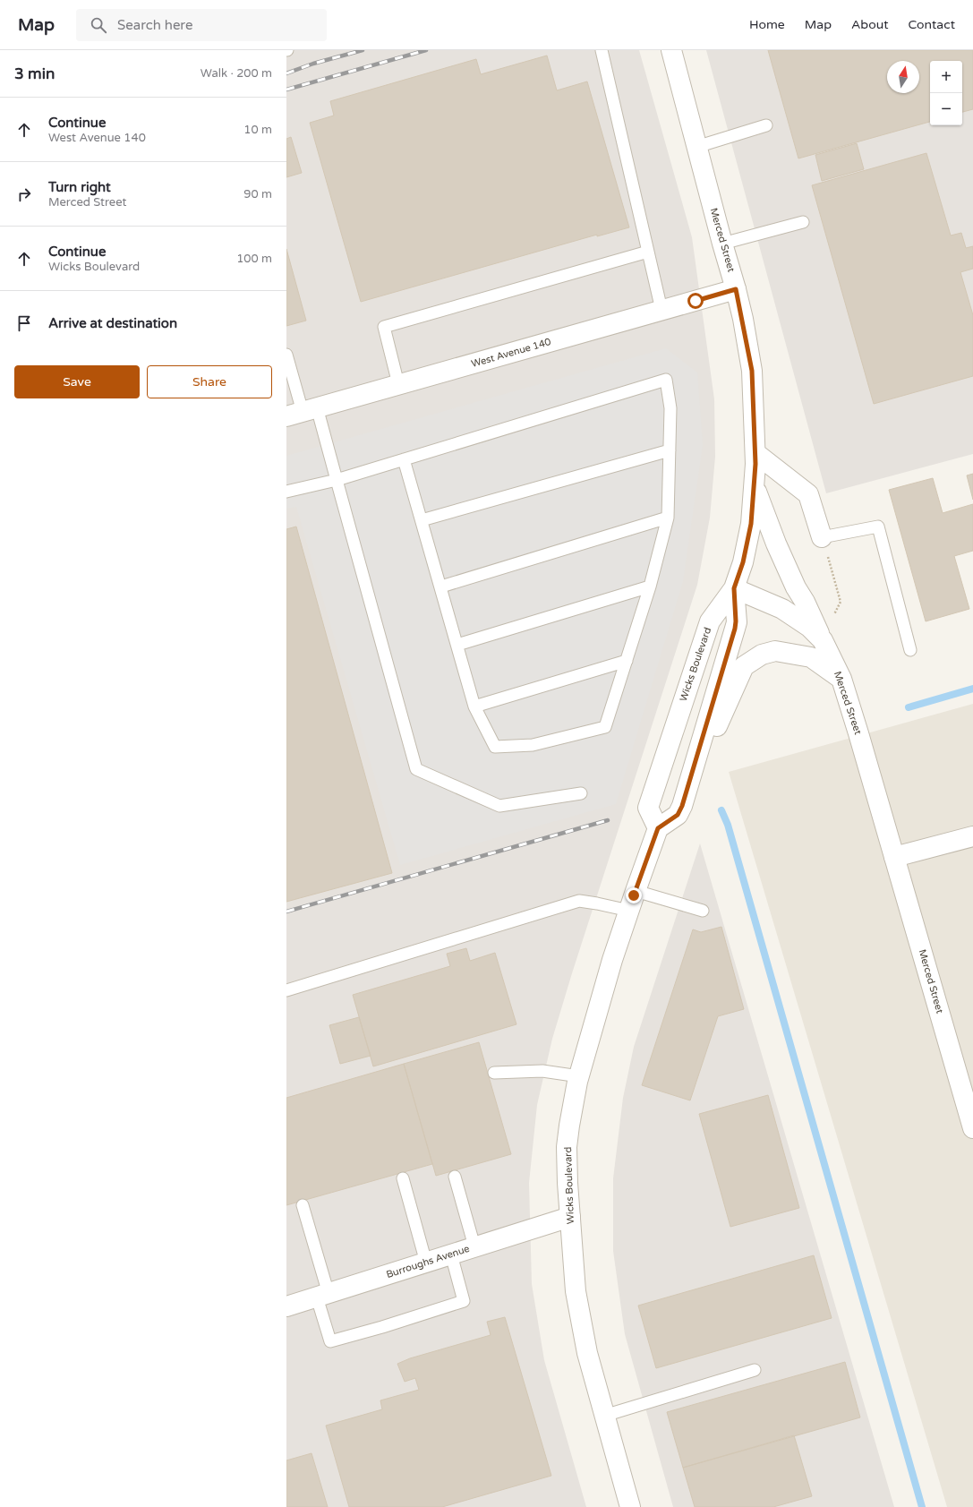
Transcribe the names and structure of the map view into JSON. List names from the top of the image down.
{
  "streets": {
    "street": [
      "Merced Street",
      "West Avenue 140",
      "Wicks Boulevard",
      "Burroughs Avenue"
    ]
  },
  "crossings": [
    ["Merced Street", "West Avenue 140"],
    ["Merced Street", "Wicks Boulevard"],
    ["Wicks Boulevard", "Burroughs Avenue"]
  ],
  "north": "top",
  "page": {
    "header": "Map",
    "search": "Search here",
    "nav": [
      "Home",
      "Map",
      "About",
      "Contact"
    ],
    "heading": ["3 min", "Walk · 200 m"],
    "map_buttons": ["+", "−"],
    "list": [
      ["Continue", "West Avenue 140", "10 m"],
      ["Turn right", "Merced Street", "90 m"],
      ["Continue", "Wicks Boulevard", "100 m"],
      "Arrive at destination"
    ],
    "buttons": ["Save", "Share"]
  }
}
